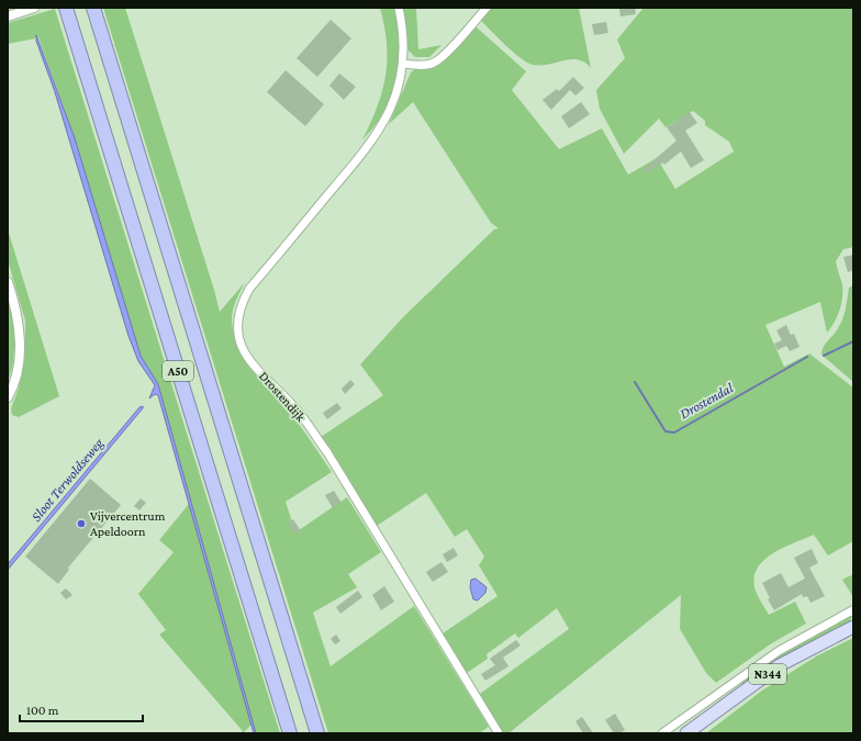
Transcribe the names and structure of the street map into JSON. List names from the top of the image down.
{
  "streets": {
    "highway": ["A50"],
    "main road": ["N344"],
    "street": ["Drostendijk"]
  },
  "water": ["Drostendal", "Sloot Terwoldseweg"],
  "places": ["Vijvercentrum Apeldoorn"],
  "scale_bar": "100 m"
}
